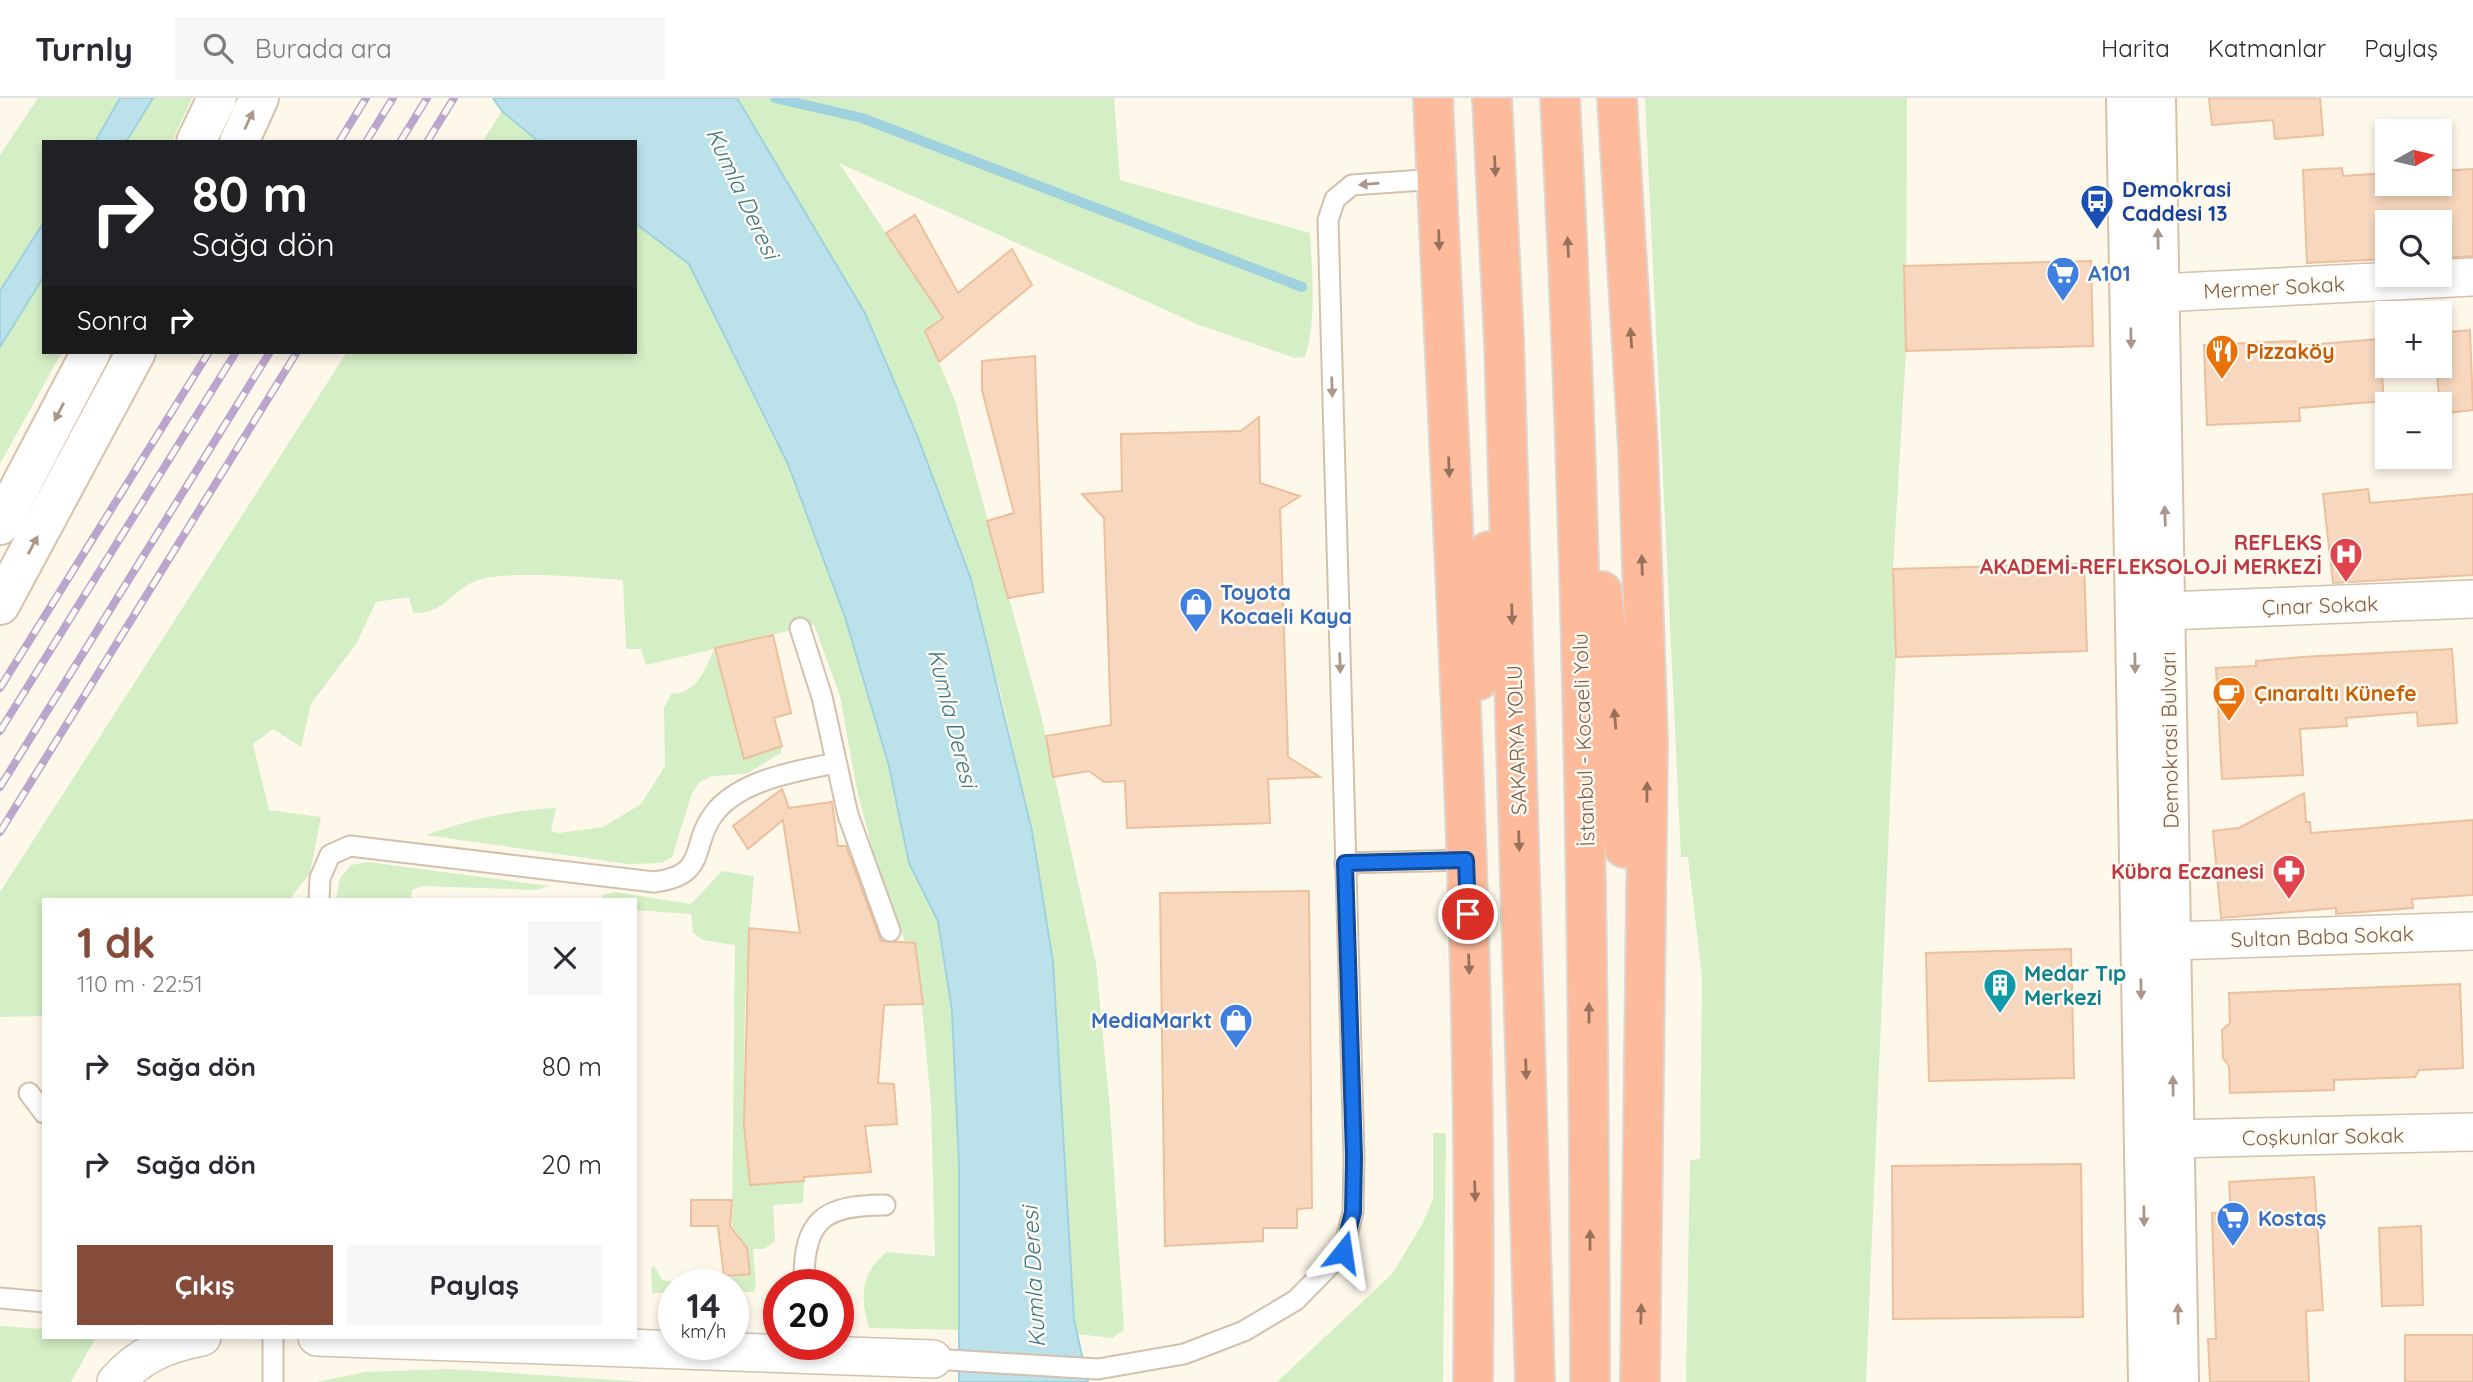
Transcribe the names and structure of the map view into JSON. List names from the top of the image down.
{
  "streets": {
    "highway": ["SAKARYA YOLU", "İstanbul - Kocaeli Yolu"],
    "main road": ["Demokrasi Bulvarı"],
    "street": [
      "Mermer Sokak",
      "Çınar Sokak",
      "Sultan Baba Sokak",
      "Coşkunlar Sokak"
    ]
  },
  "crossings": [
    ["Mermer Sokak", "Demokrasi Bulvarı"],
    ["Çınar Sokak", "Demokrasi Bulvarı"],
    ["Demokrasi Bulvarı", "Sultan Baba Sokak"],
    ["Demokrasi Bulvarı", "Coşkunlar Sokak"]
  ],
  "water": ["Kumla Deresi"],
  "places": {
    "bus stop": ["Demokrasi Caddesi 13"],
    "supermarket": ["A101", "Kostaş"],
    "restaurant": ["Pizzaköy"],
    "hospital": ["REFLEKS AKADEMİ-REFLEKSOLOJİ MERKEZİ"],
    "shop": ["Toyota Kocaeli Kaya", "MediaMarkt"],
    "cafe": ["Çınaraltı Künefe"],
    "pharmacy": ["Kübra Eczanesi"],
    "building": ["Medar Tıp Merkezi"]
  },
  "north": "right",
  "page": {
    "header": "Turnly",
    "search": "Burada ara",
    "nav": ["Harita", "Katmanlar", "Paylaş"],
    "map_buttons": ["+", "−"],
    "turn": ["80 m", "Sağa dön"],
    "then": "Sonra",
    "heading": ["1 dk", "110 m · 22:51"],
    "list": [
      {
        "name": "Sağa dön",
        "value": "80 m"
      },
      {
        "name": "Sağa dön",
        "value": "20 m"
      }
    ],
    "buttons": ["Çıkış", "Paylaş"],
    "speed": "14 km/h",
    "limit": "20"
  }
}
